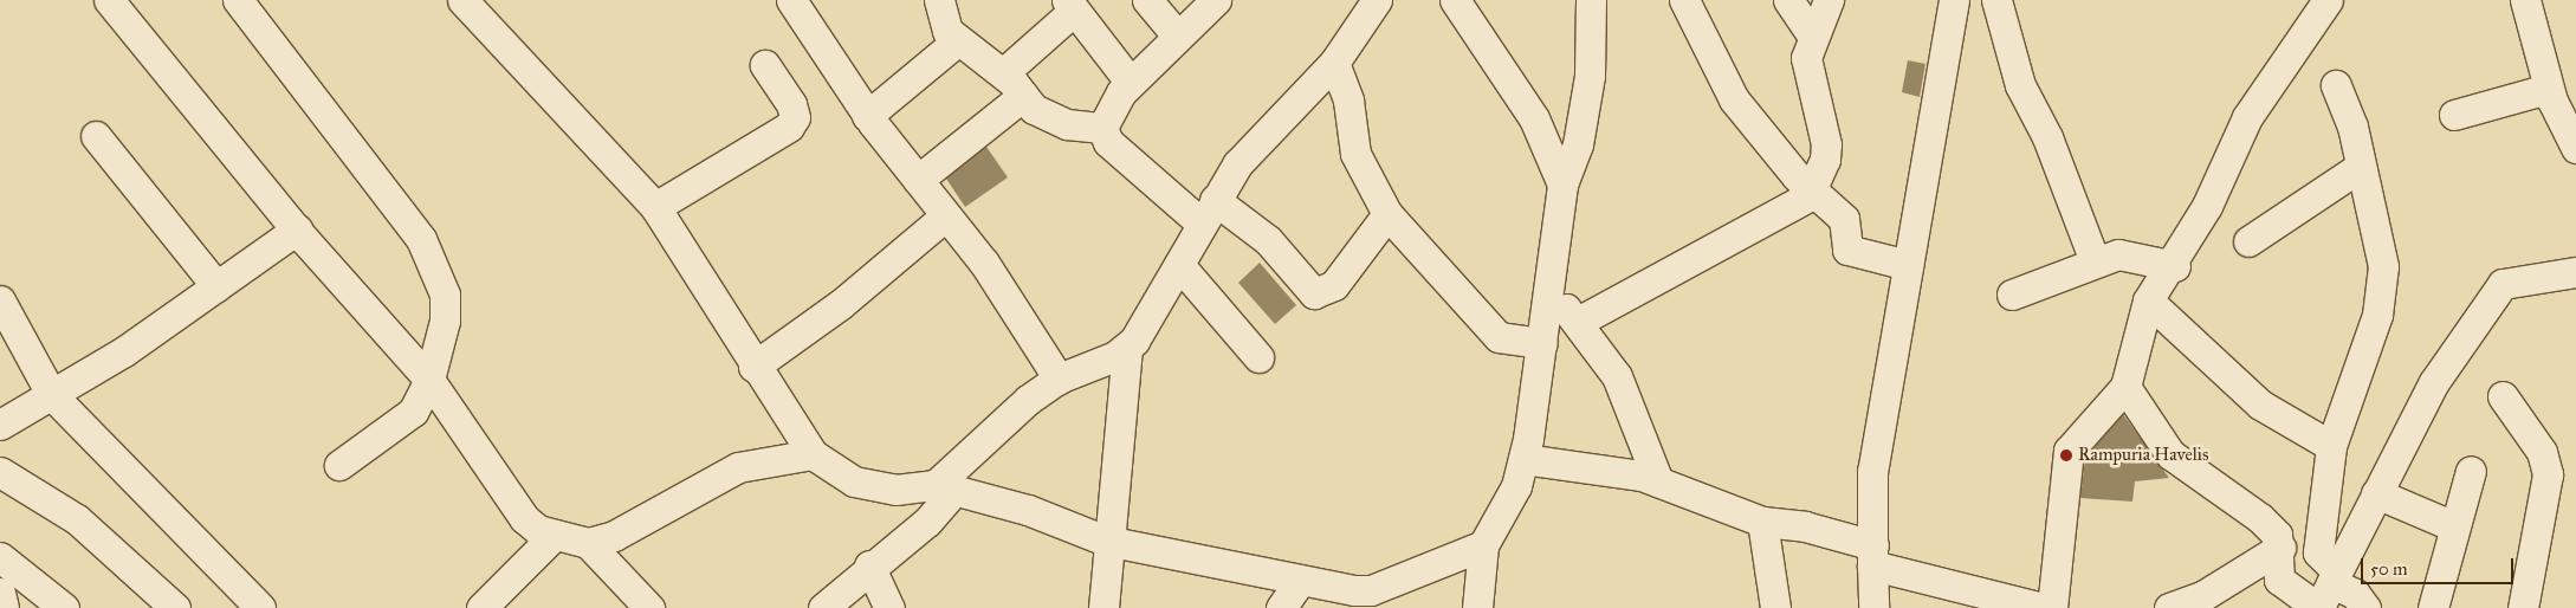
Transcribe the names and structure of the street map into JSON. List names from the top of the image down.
{
  "places": ["Rampuria Havelis"],
  "scale_bar": "50 m"
}
